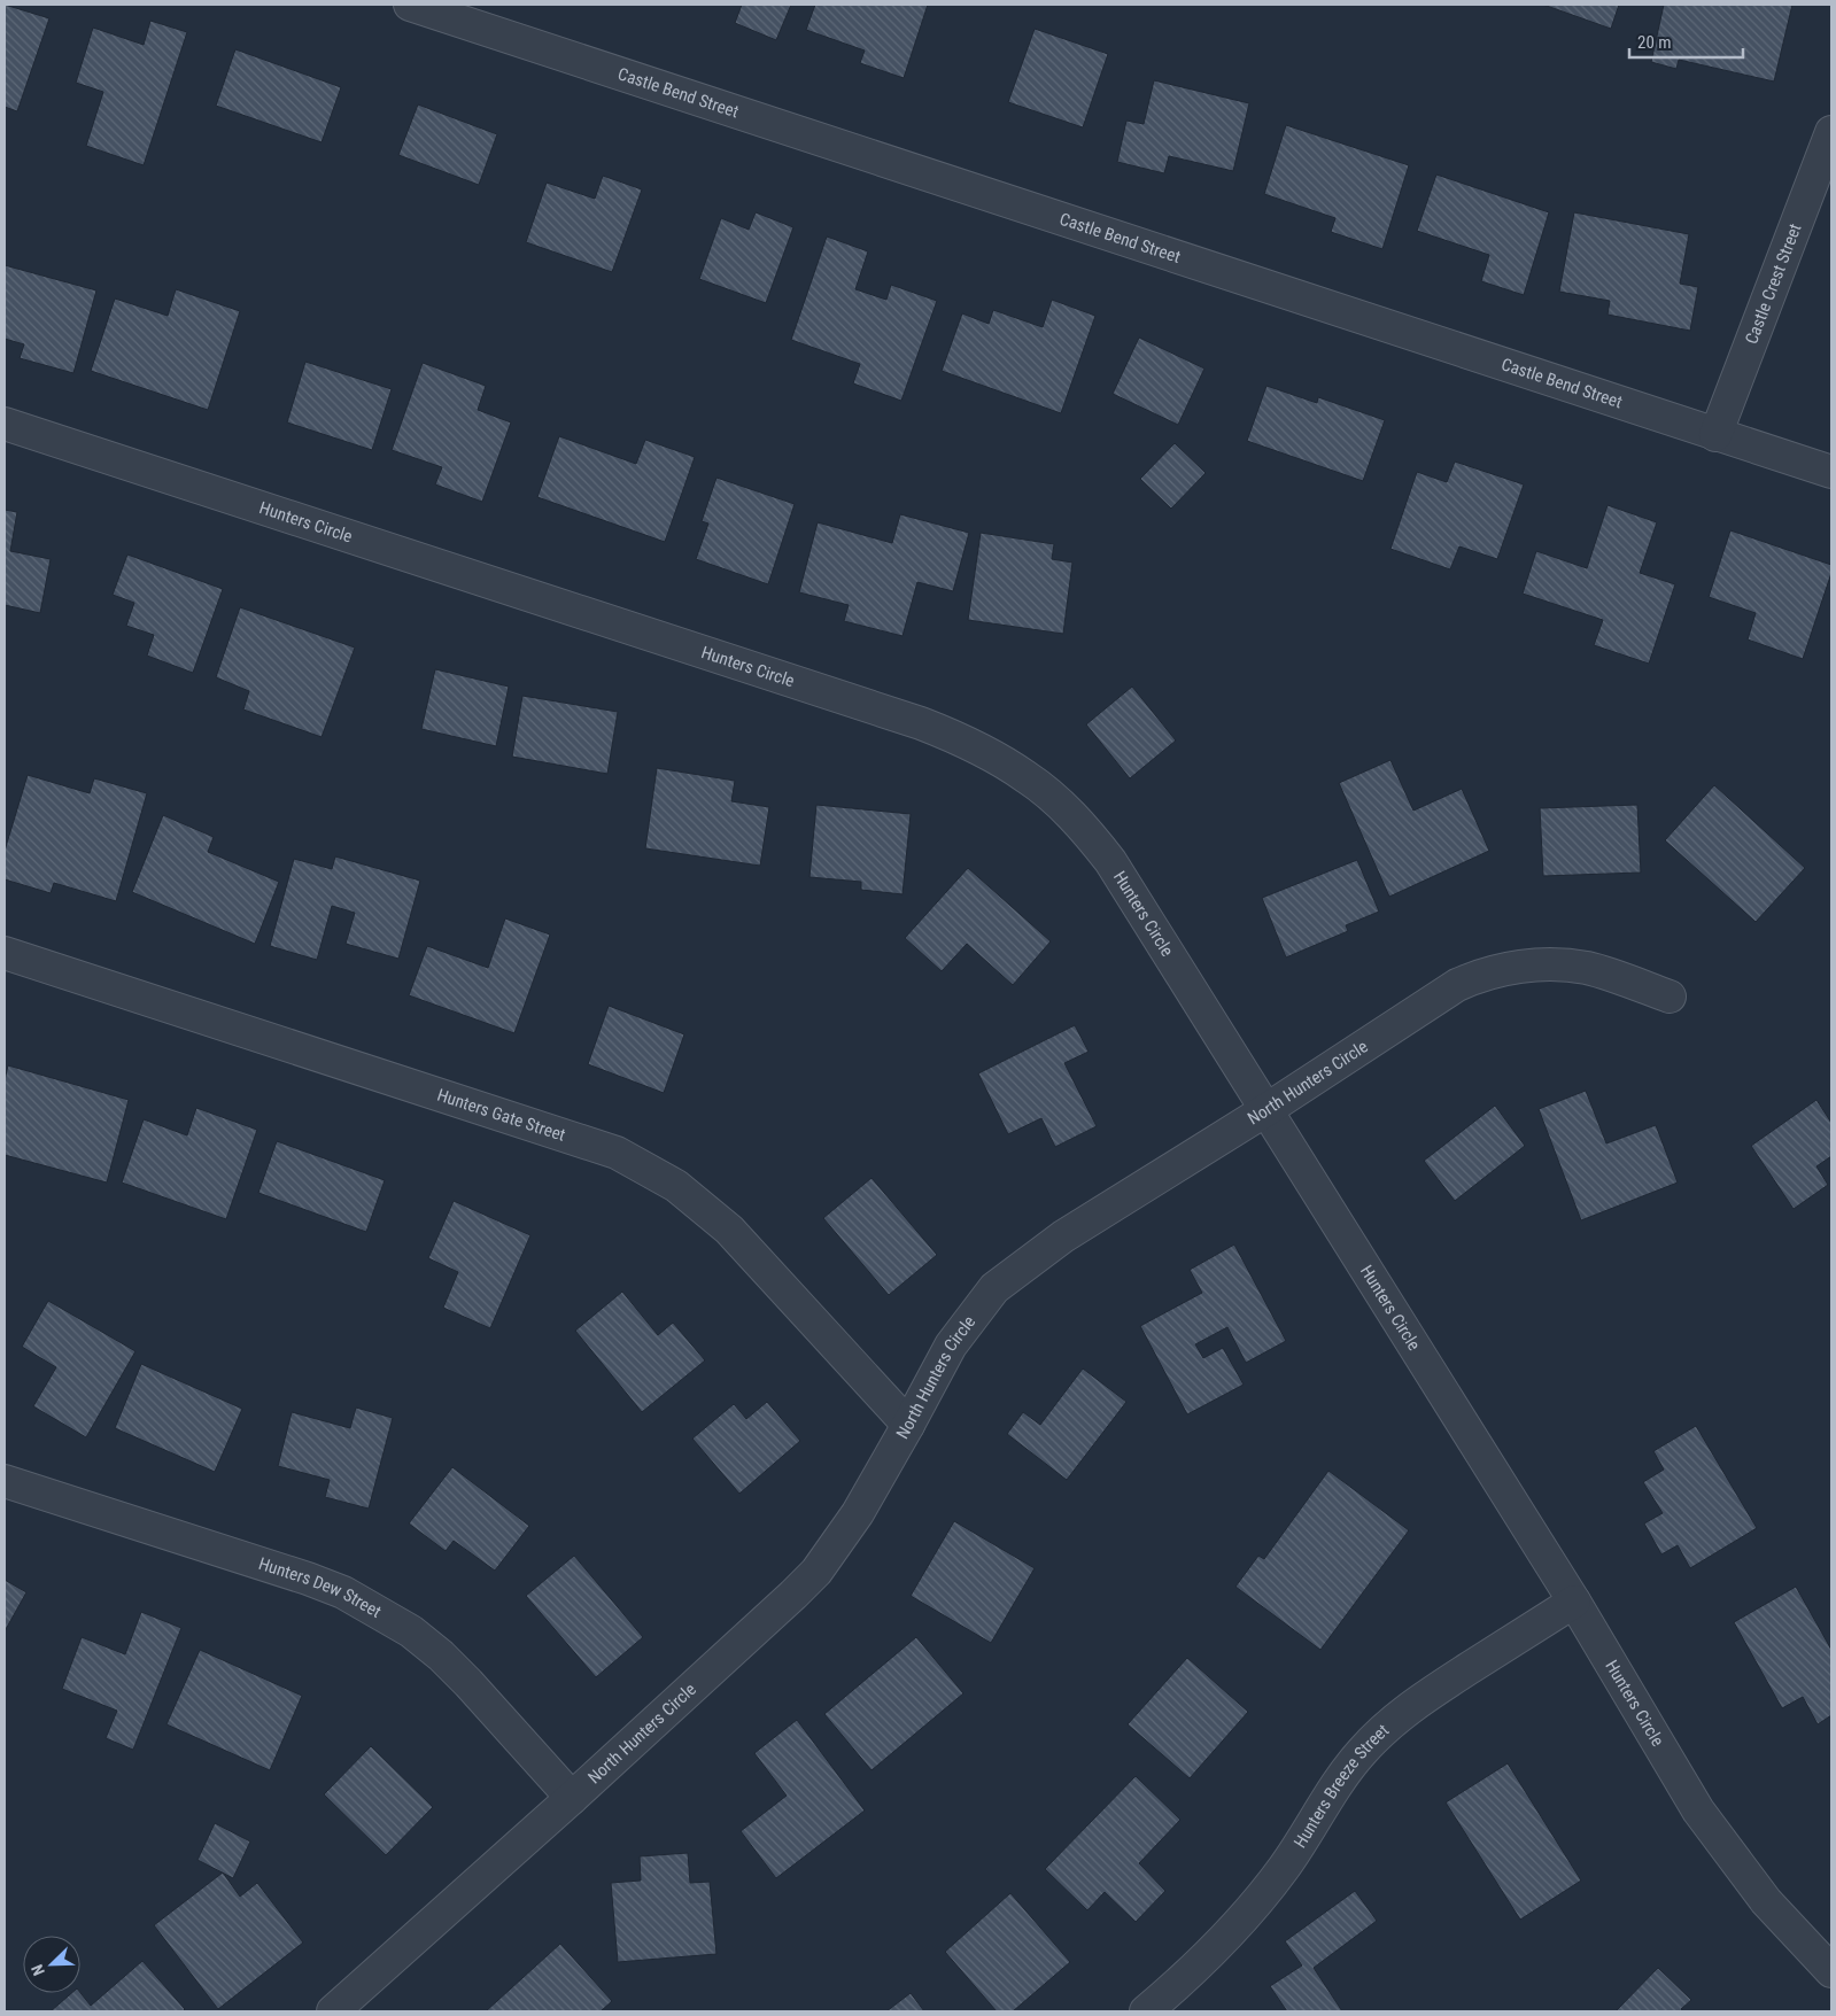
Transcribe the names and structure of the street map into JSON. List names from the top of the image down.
{
  "streets": {
    "street": [
      "Castle Bend Street",
      "Castle Crest Street",
      "Hunters Circle",
      "North Hunters Circle",
      "Hunters Gate Street",
      "Hunters Dew Street",
      "Hunters Breeze Street"
    ]
  },
  "crossings": [
    ["Castle Bend Street", "Castle Crest Street"],
    ["Hunters Circle", "North Hunters Circle"],
    ["Hunters Circle", "Hunters Breeze Street"],
    ["North Hunters Circle", "Hunters Gate Street"],
    ["North Hunters Circle", "Hunters Dew Street"]
  ],
  "scale_bar": "20 m",
  "north": "bottom left"
}
